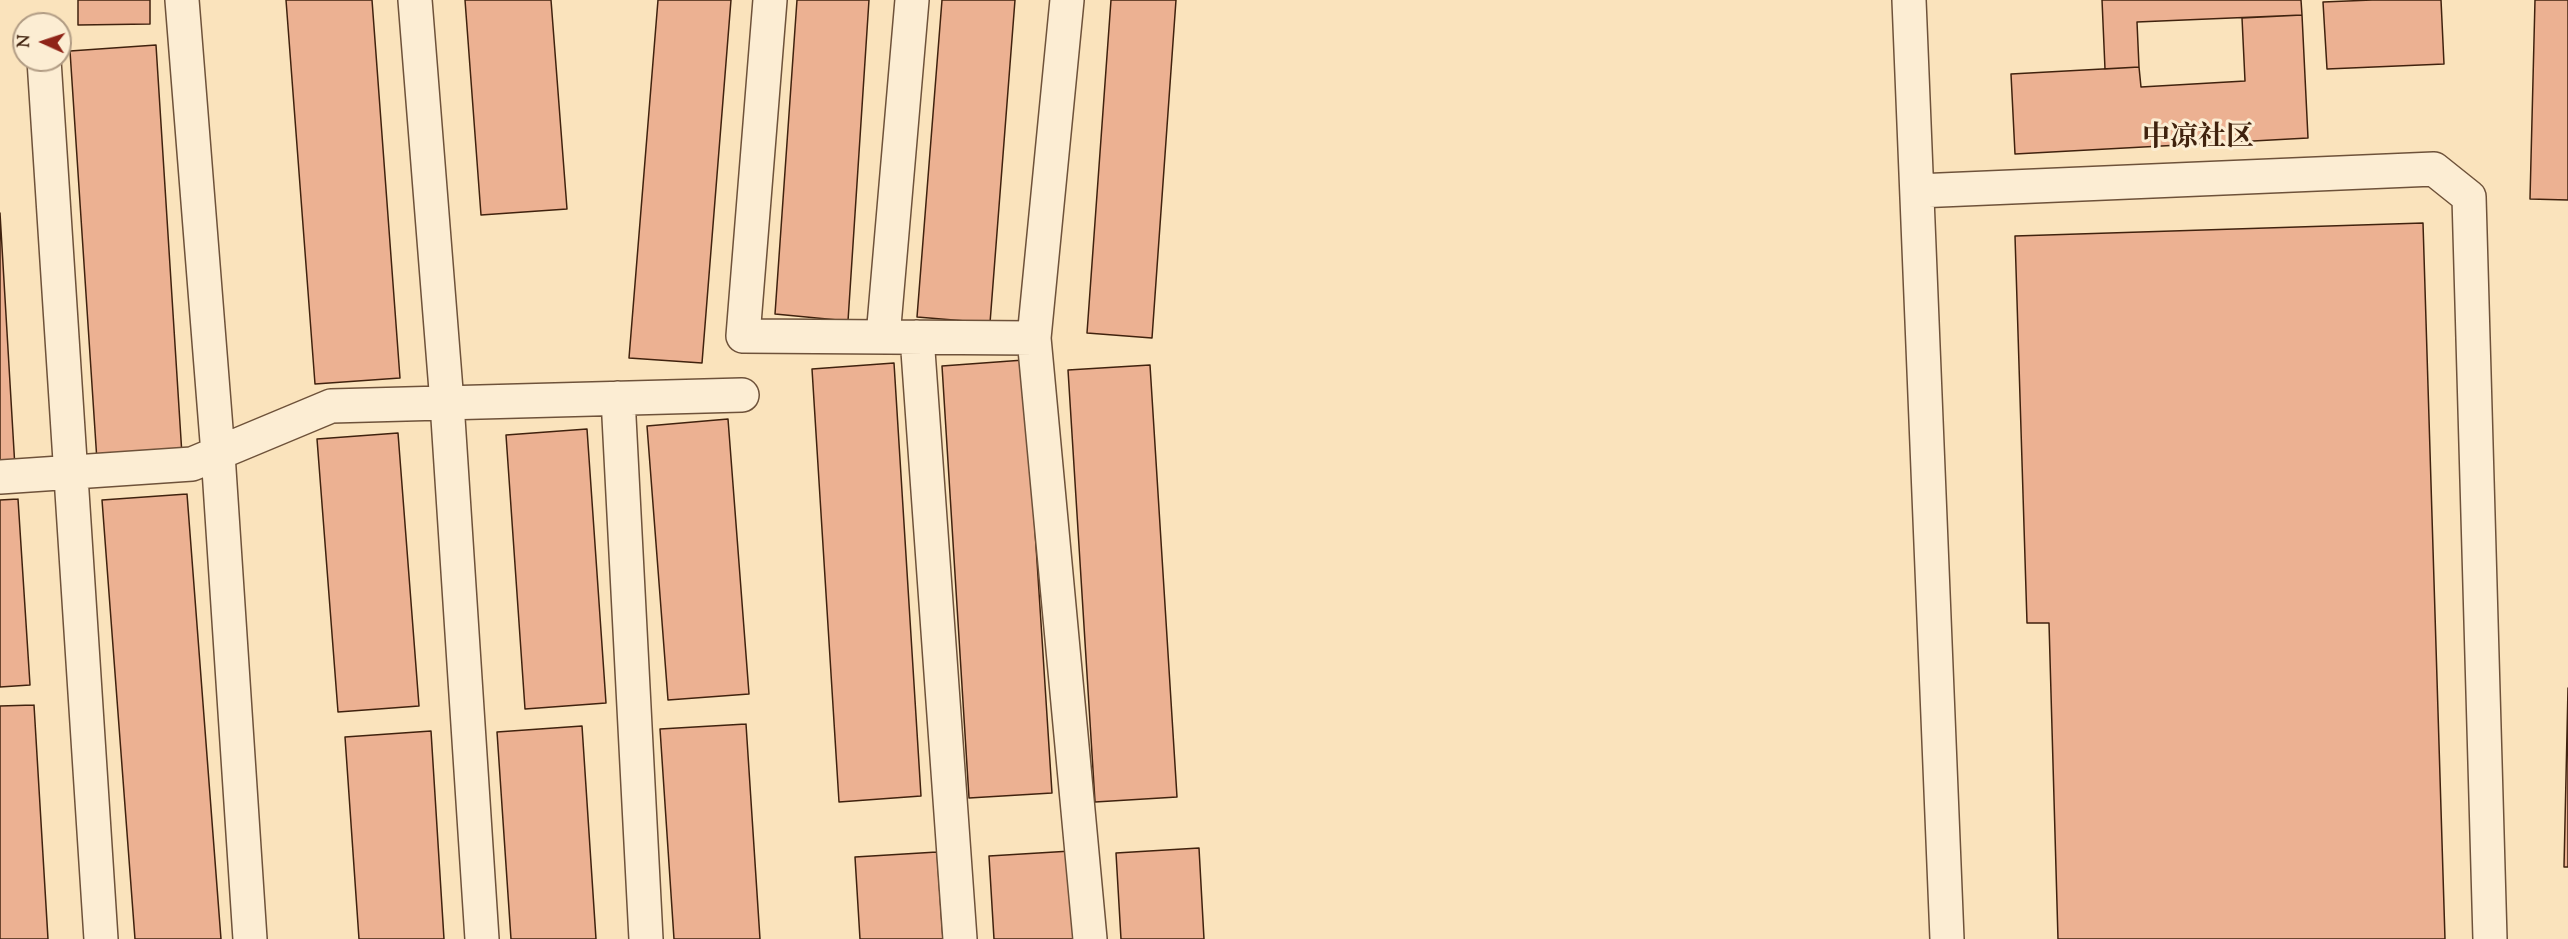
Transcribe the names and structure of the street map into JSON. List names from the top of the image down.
{
  "districts": ["中凉社区"],
  "north": "left"
}
